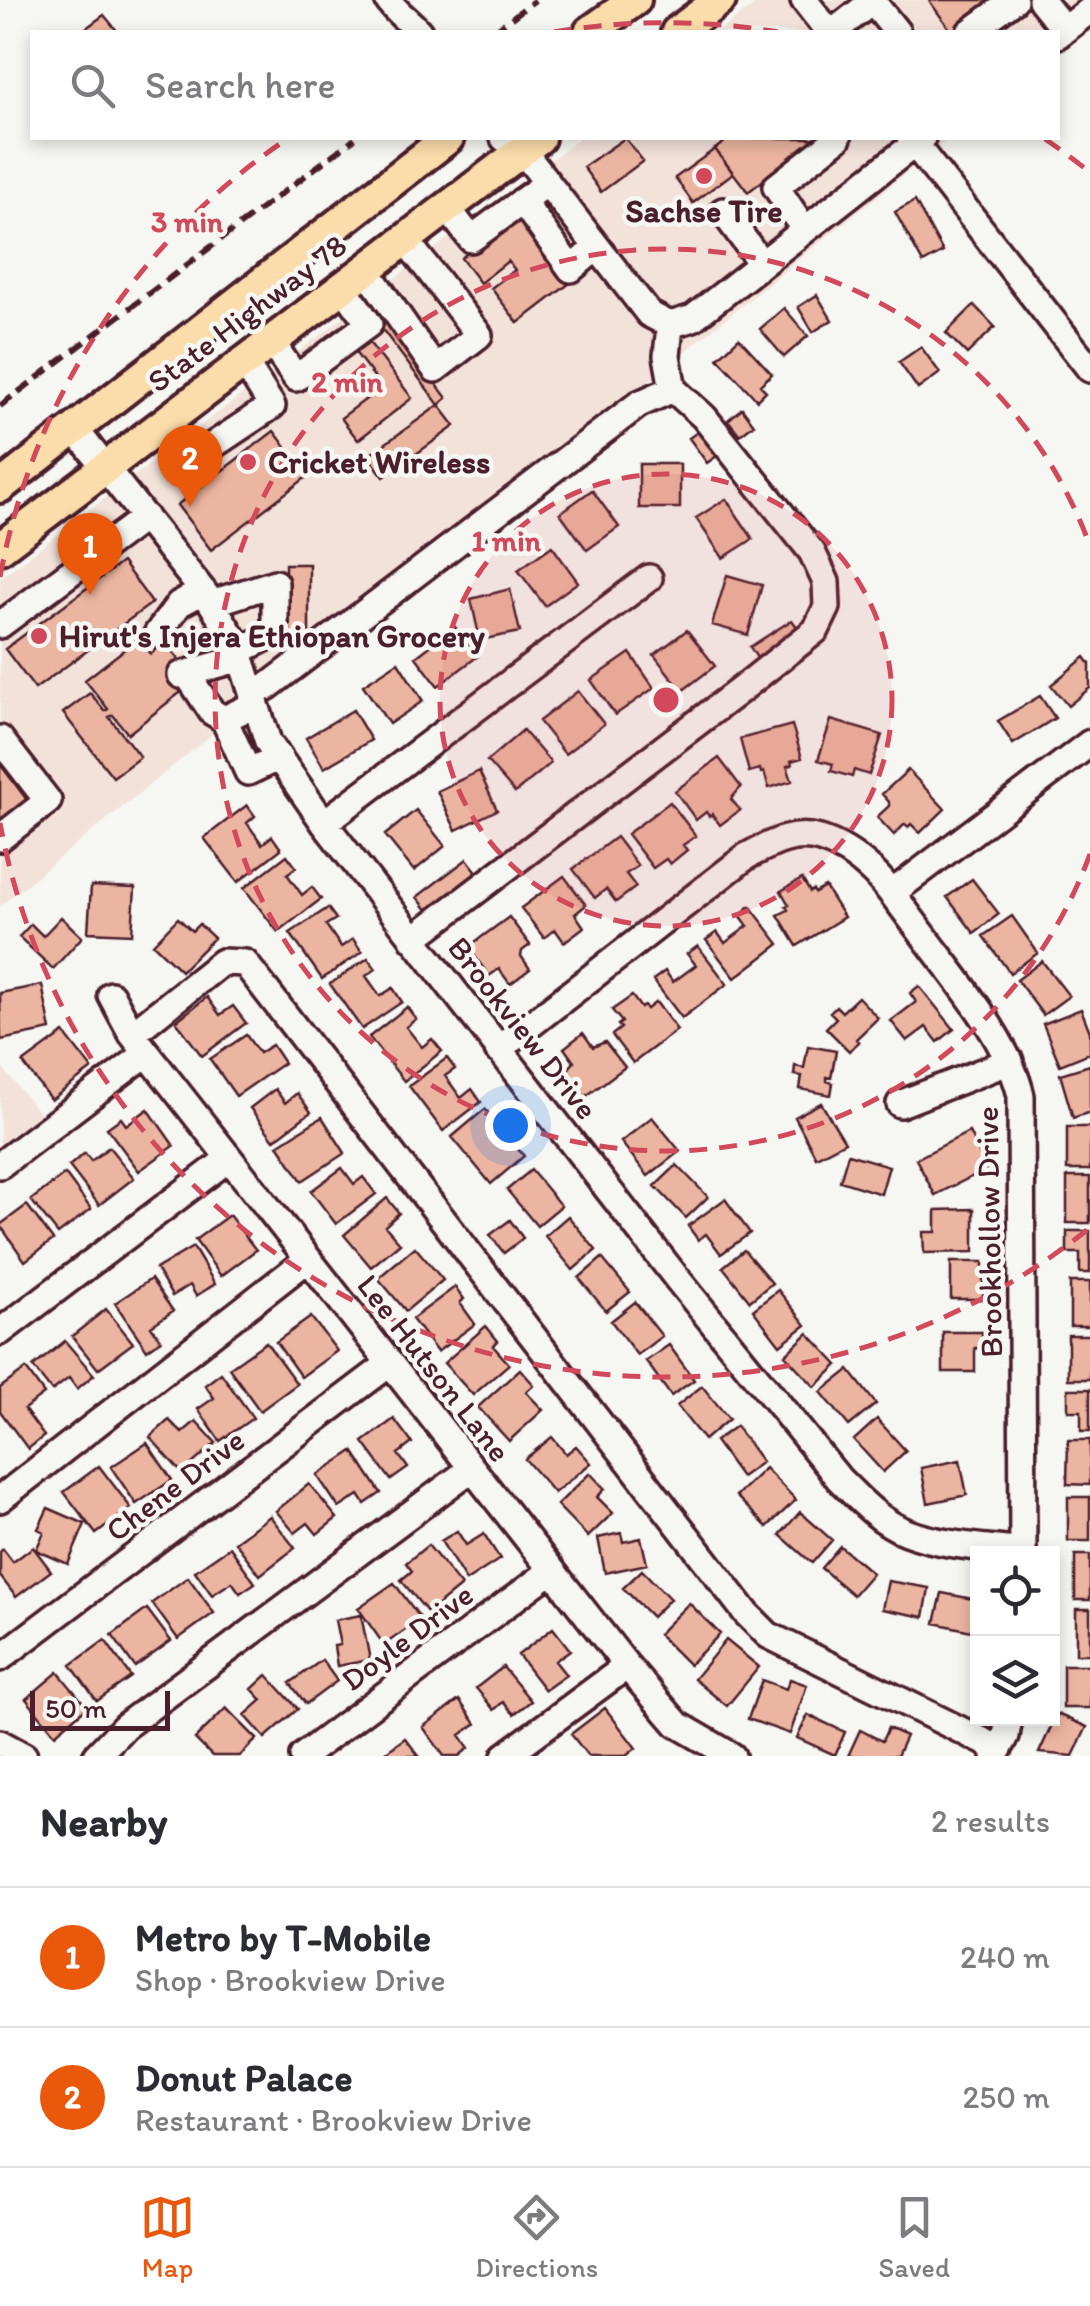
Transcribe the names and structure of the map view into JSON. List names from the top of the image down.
{
  "streets": {
    "main road": ["State Highway 78"],
    "street": [
      "Brookview Drive",
      "Brookhollow Drive",
      "Lee Hutson Lane",
      "Chene Drive",
      "Doyle Drive"
    ]
  },
  "crossings": [
    ["State Highway 78", "Brookview Drive"],
    ["Brookview Drive", "Brookhollow Drive"],
    ["Lee Hutson Lane", "Chene Drive"],
    ["Lee Hutson Lane", "Doyle Drive"]
  ],
  "places": ["Sachse Tire", "Cricket Wireless", "Hirut's Injera Ethiopan Grocery"],
  "scale_bar": "50 m",
  "page": {
    "search": "Search here",
    "pins": ["2", "1"],
    "scale": "50 m",
    "heading": ["Nearby", "2 results"],
    "list": [
      {
        "mark": "1",
        "name": "Metro by T-Mobile",
        "note": "Shop · Brookview Drive",
        "value": "240 m"
      },
      {
        "mark": "2",
        "name": "Donut Palace",
        "note": "Restaurant · Brookview Drive",
        "value": "250 m"
      }
    ],
    "nav": ["Map", "Directions", "Saved"]
  },
  "rings": ["3 min", "2 min", "1 min"]
}
